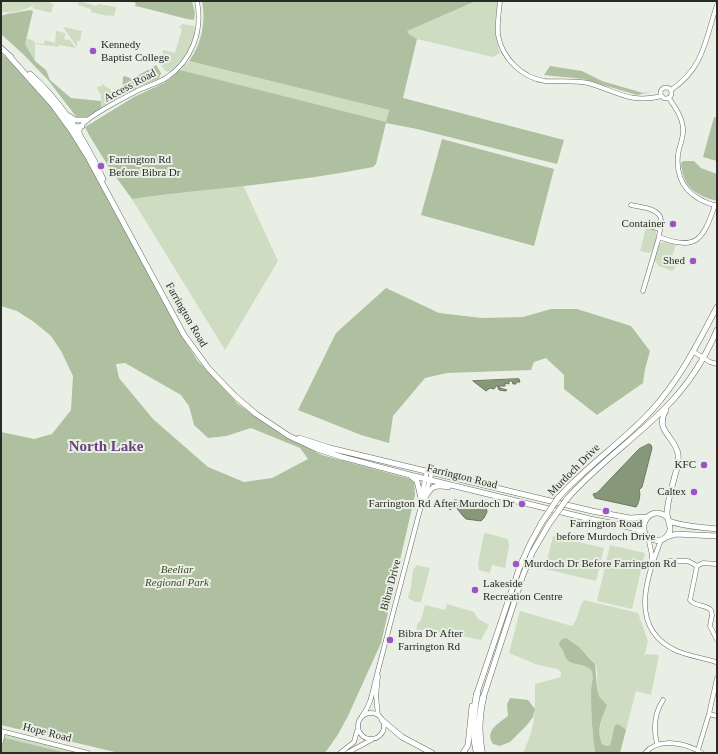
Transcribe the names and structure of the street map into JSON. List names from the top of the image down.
{
  "streets": {
    "main road": ["Farrington Road", "Murdoch Drive"],
    "street": ["Access Road", "Bibra Drive", "Hope Road"]
  },
  "crossings": [
    ["Access Road", "Farrington Road"],
    ["Farrington Road", "Bibra Drive"]
  ],
  "districts": ["North Lake"],
  "parks": ["Beeliar Regional Park"],
  "places": [
    "Kennedy Baptist College",
    "Farrington Rd Before Bibra Dr",
    "Container",
    "Shed",
    "KFC",
    "Caltex",
    "Farrington Rd After Murdoch Dr",
    "Farrington Road before Murdoch Drive",
    "Murdoch Dr Before Farrington Rd",
    "Lakeside Recreation Centre",
    "Bibra Dr After Farrington Rd"
  ]
}
